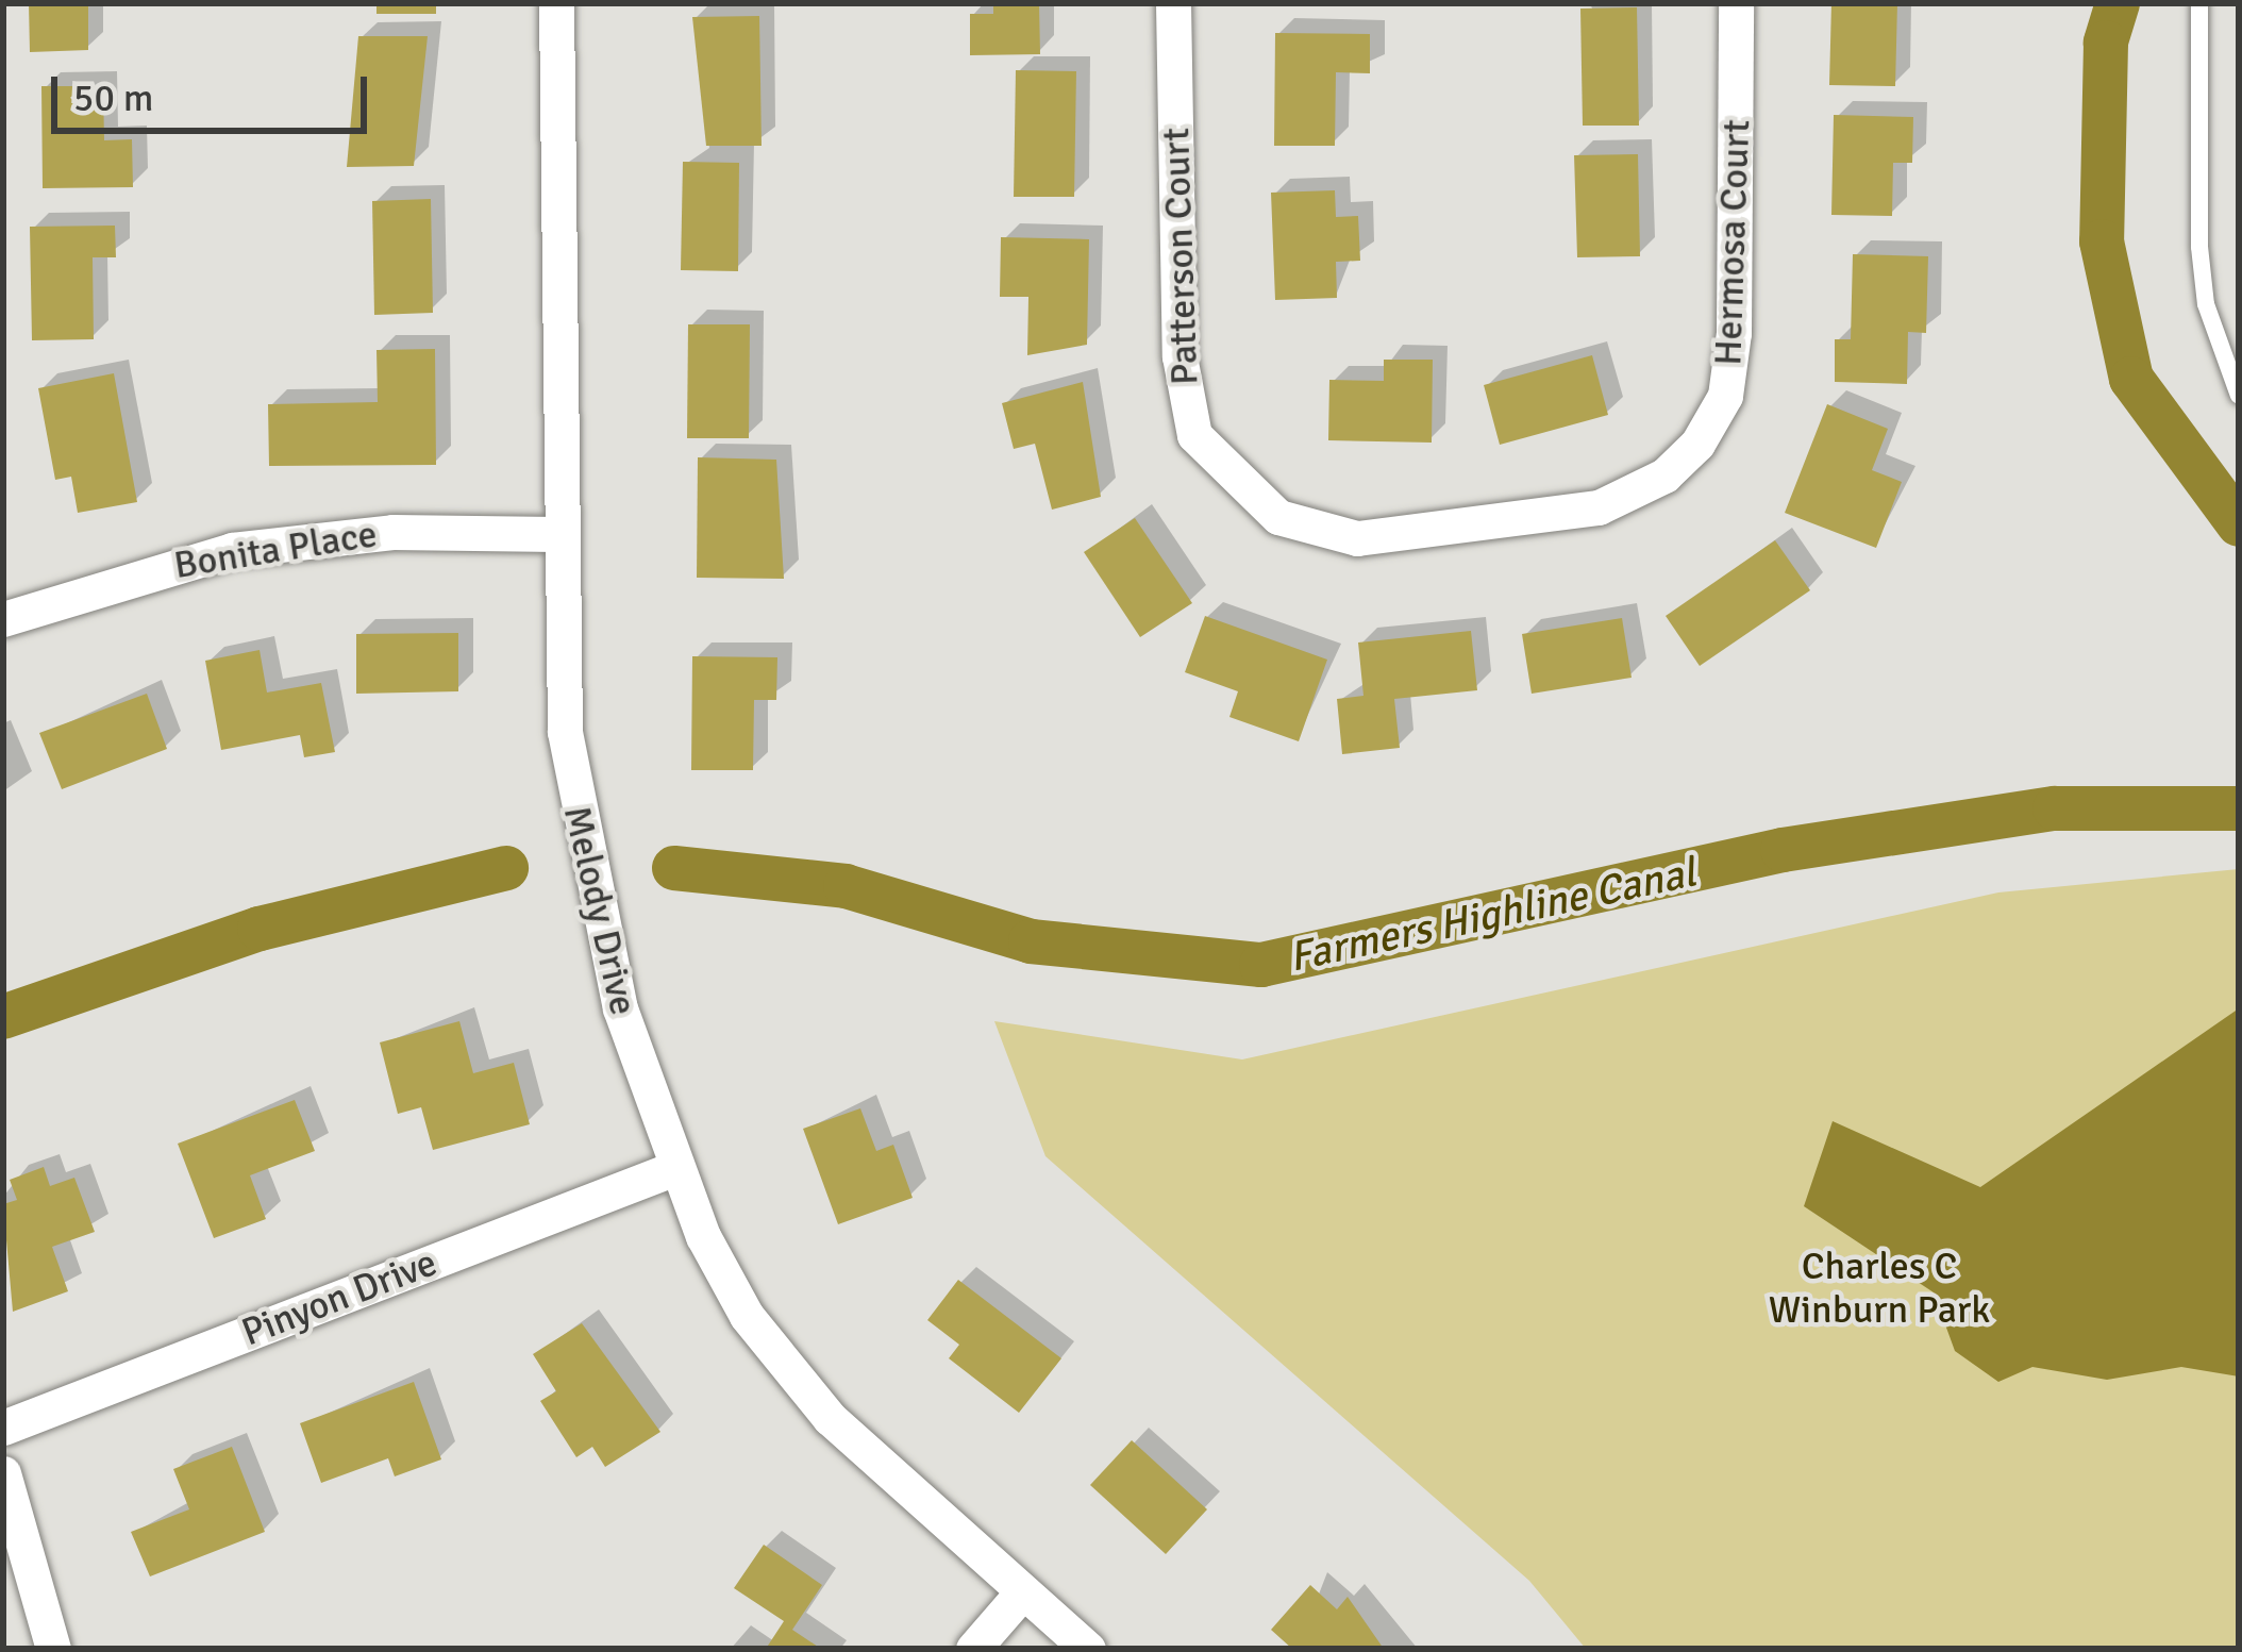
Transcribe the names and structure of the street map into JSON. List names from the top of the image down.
{
  "streets": {
    "street": [
      "Hermosa Court",
      "Patterson Court",
      "Bonita Place",
      "Melody Drive",
      "Pinyon Drive"
    ]
  },
  "crossings": [
    ["Hermosa Court", "Patterson Court"],
    ["Bonita Place", "Melody Drive"],
    ["Melody Drive", "Pinyon Drive"]
  ],
  "water": ["Farmers Highline Canal"],
  "parks": ["Charles C Winburn Park"],
  "scale_bar": "50 m"
}
